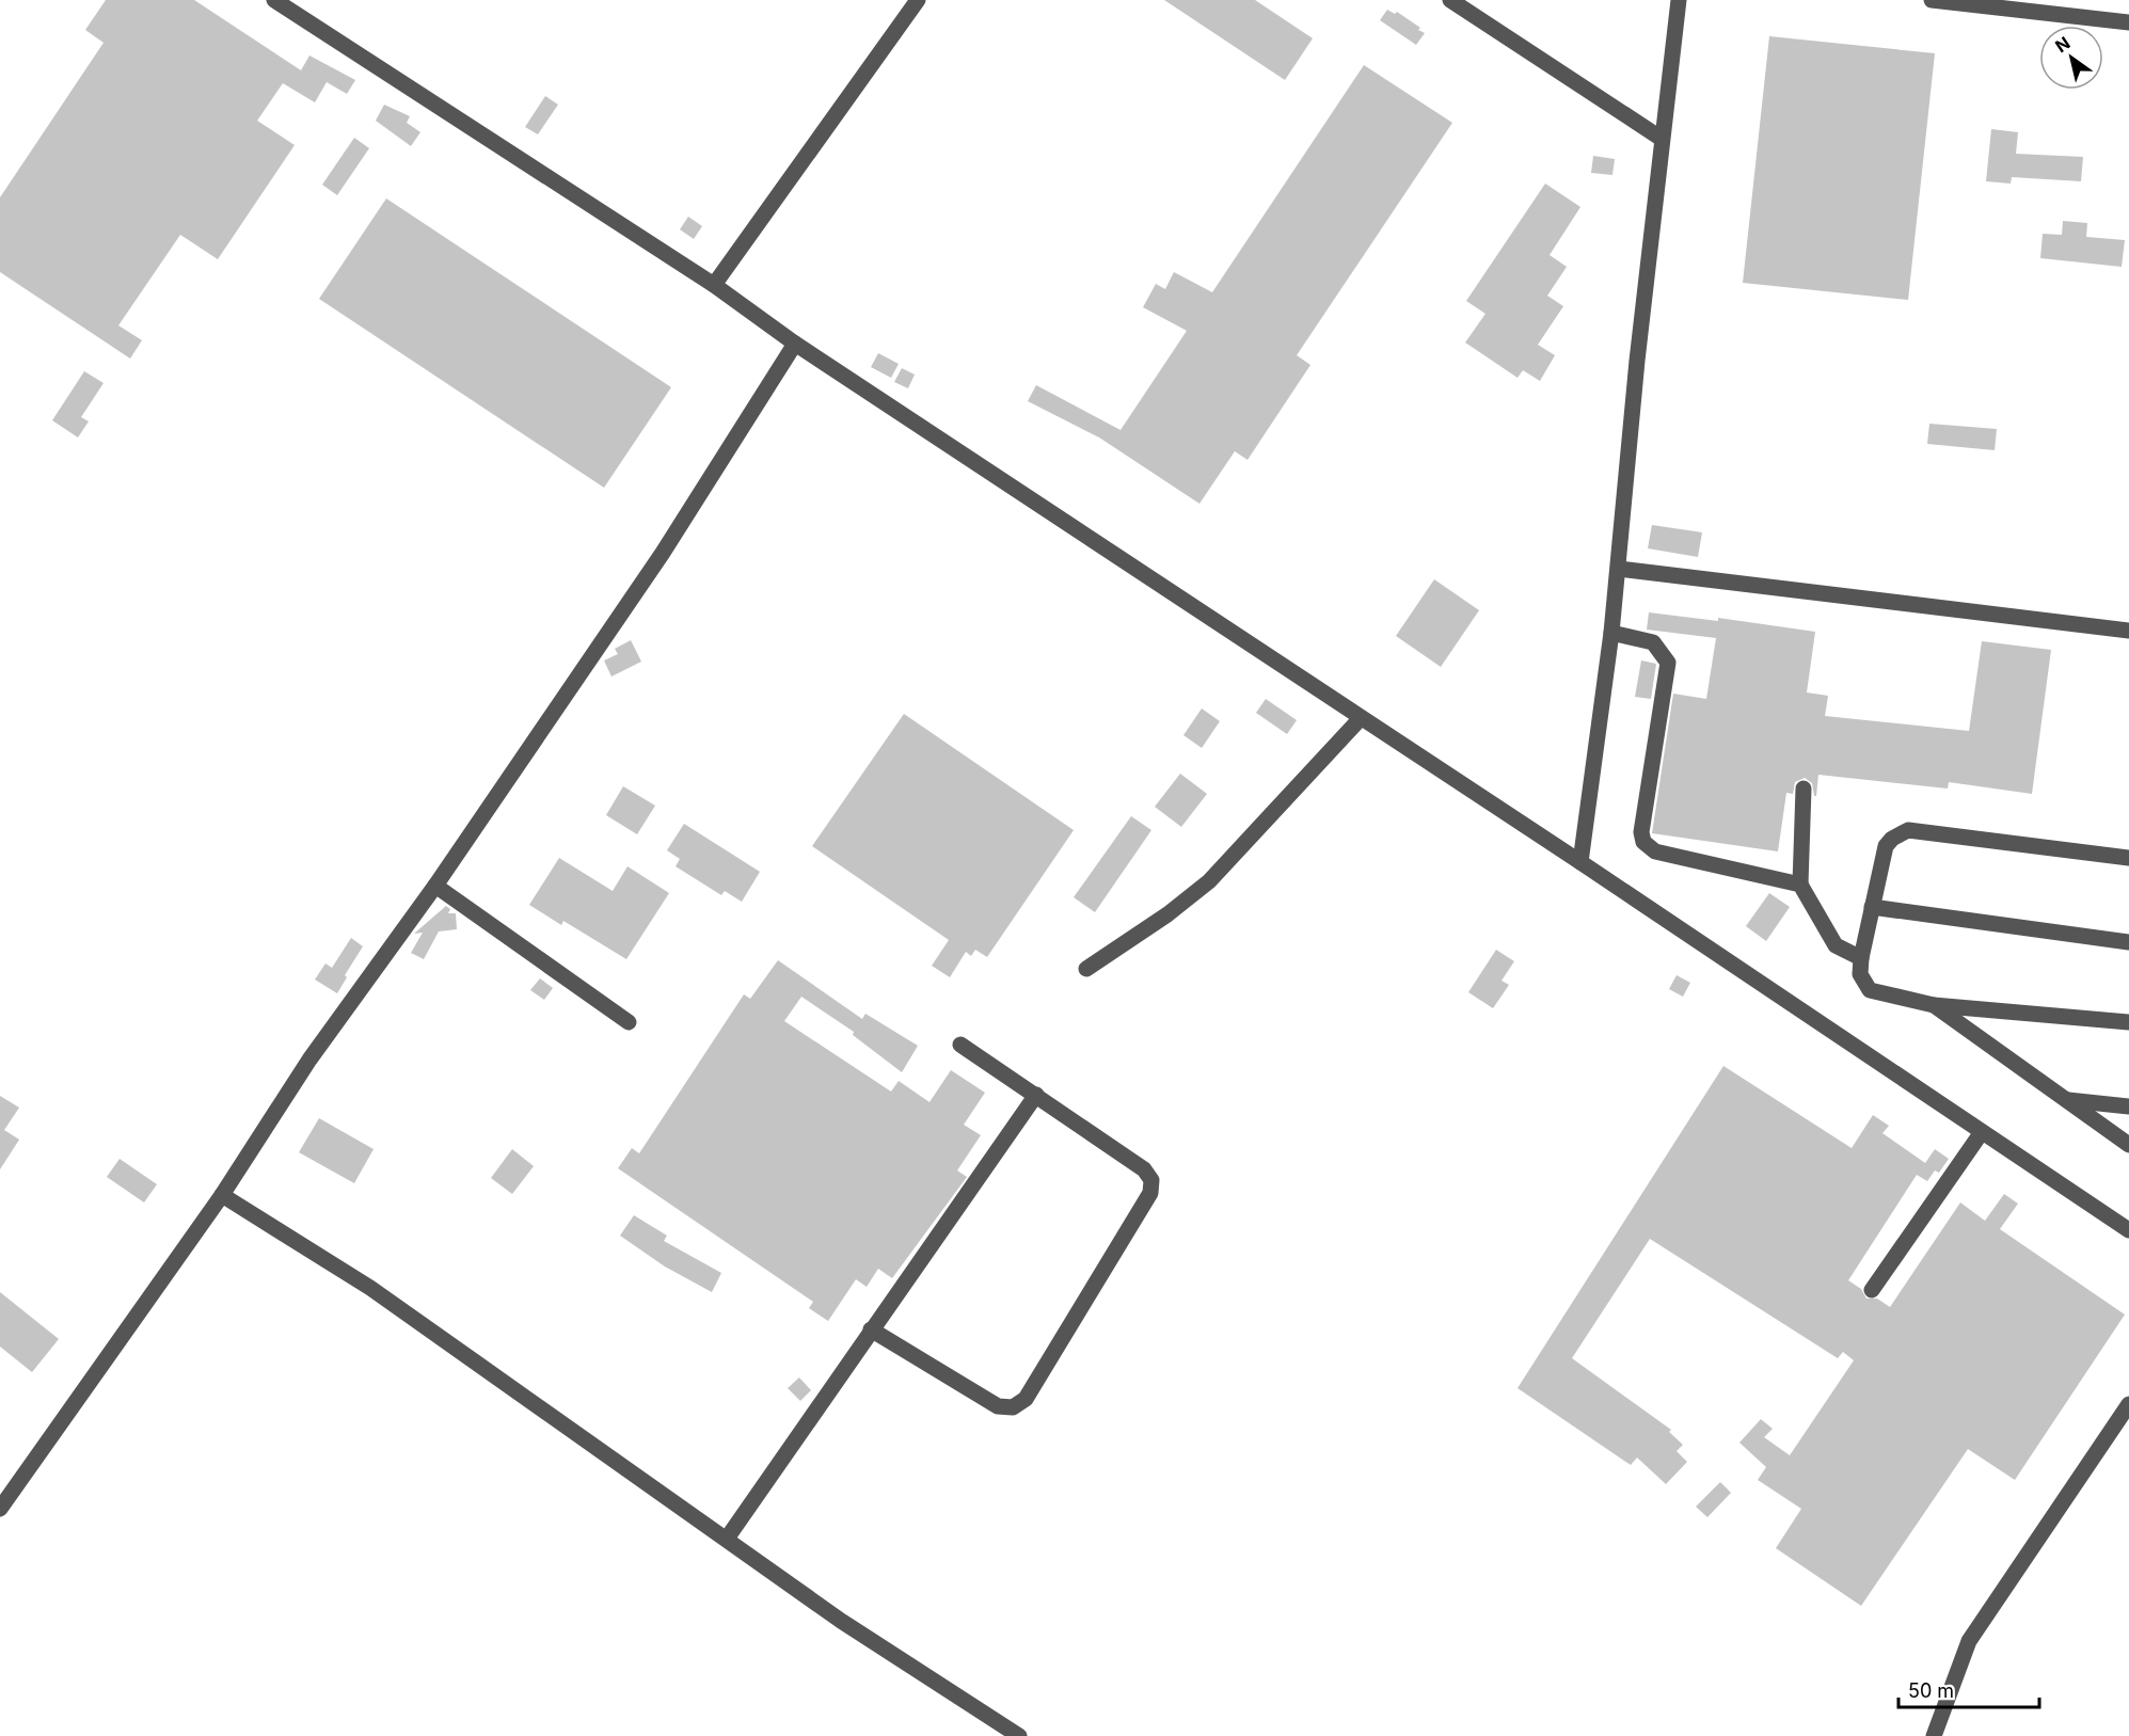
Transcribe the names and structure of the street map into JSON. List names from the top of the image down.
{
  "scale_bar": "50 m",
  "north": "top left"
}
